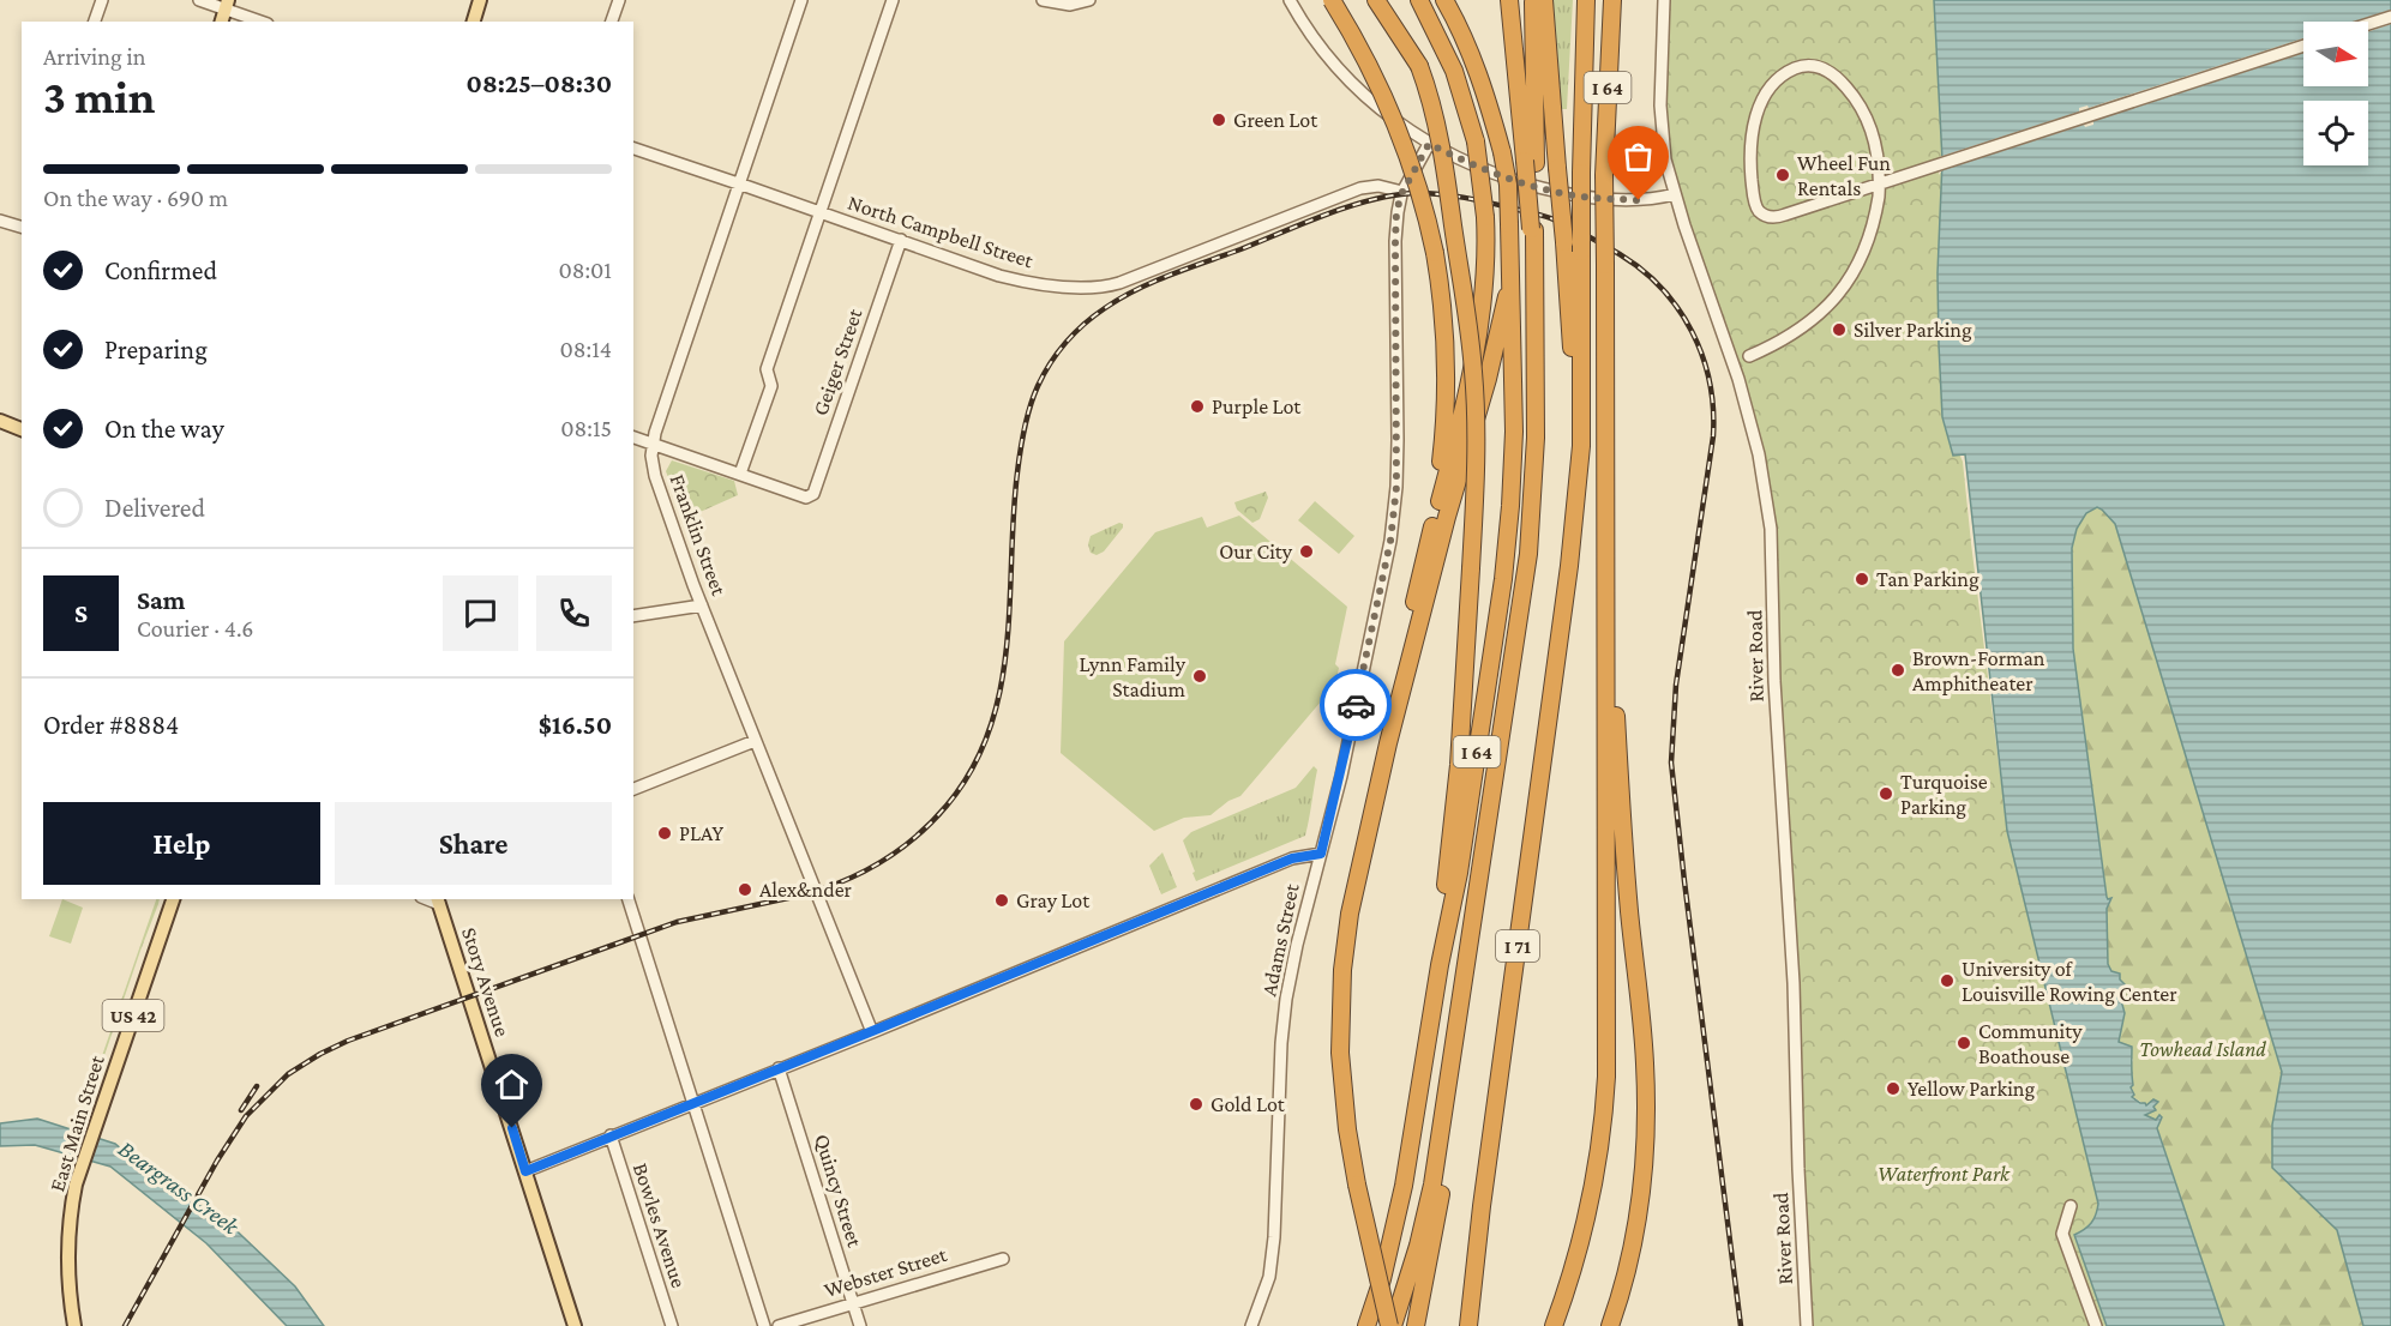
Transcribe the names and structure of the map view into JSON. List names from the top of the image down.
{
  "streets": {
    "highway": ["I 64", "I 71"],
    "main road": ["Story Avenue", "US 42", "East Main Street"],
    "street": [
      "North Campbell Street",
      "Geiger Street",
      "Franklin Street",
      "River Road",
      "Adams Street",
      "Quincy Street",
      "Bowles Avenue",
      "Webster Street"
    ]
  },
  "crossings": [
    ["North Campbell Street", "Geiger Street"],
    ["North Campbell Street", "Franklin Street"],
    ["North Campbell Street", "Adams Street"],
    ["Quincy Street", "Webster Street"]
  ],
  "water": ["Beargrass Creek"],
  "parks": ["Towhead Island", "Waterfront Park"],
  "places": [
    "Green Lot",
    "Wheel Fun Rentals",
    "Silver Parking",
    "Purple Lot",
    "Our City",
    "Tan Parking",
    "Brown-Forman Amphitheater",
    "Lynn Family Stadium",
    "Turquoise Parking",
    "PLAY",
    "Alex&nder",
    "Gray Lot",
    "University of Louisville Rowing Center",
    "Community Boathouse",
    "Yellow Parking",
    "Gold Lot"
  ],
  "north": "right",
  "page": {
    "heading": ["3 min", "Arriving in", "08:25–08:30"],
    "panel": [
      "Sam",
      "Courier · 4.6",
      "Order #8884",
      "$16.50"
    ],
    "bar": "On the way · 690 m",
    "list": [
      ["Confirmed", "08:01"],
      ["Preparing", "08:14"],
      ["On the way", "08:15"],
      "Delivered"
    ],
    "round": "S",
    "buttons": ["Help", "Share"]
  }
}
